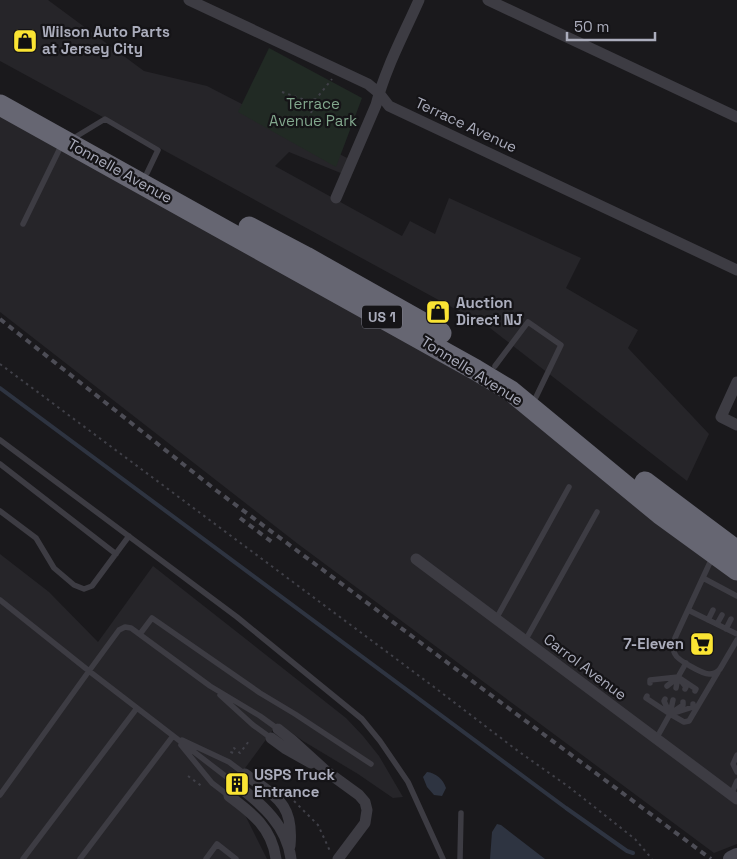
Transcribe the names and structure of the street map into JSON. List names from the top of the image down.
{
  "streets": {
    "highway": ["Tonnelle Avenue", "US 1"],
    "street": ["Terrace Avenue", "Carrol Avenue"]
  },
  "parks": ["Terrace Avenue Park"],
  "places": {
    "shop": ["Wilson Auto Parts at Jersey City", "Auction Direct NJ"],
    "supermarket": ["7-Eleven"],
    "building": ["USPS Truck Entrance"]
  },
  "scale_bar": "50 m"
}
